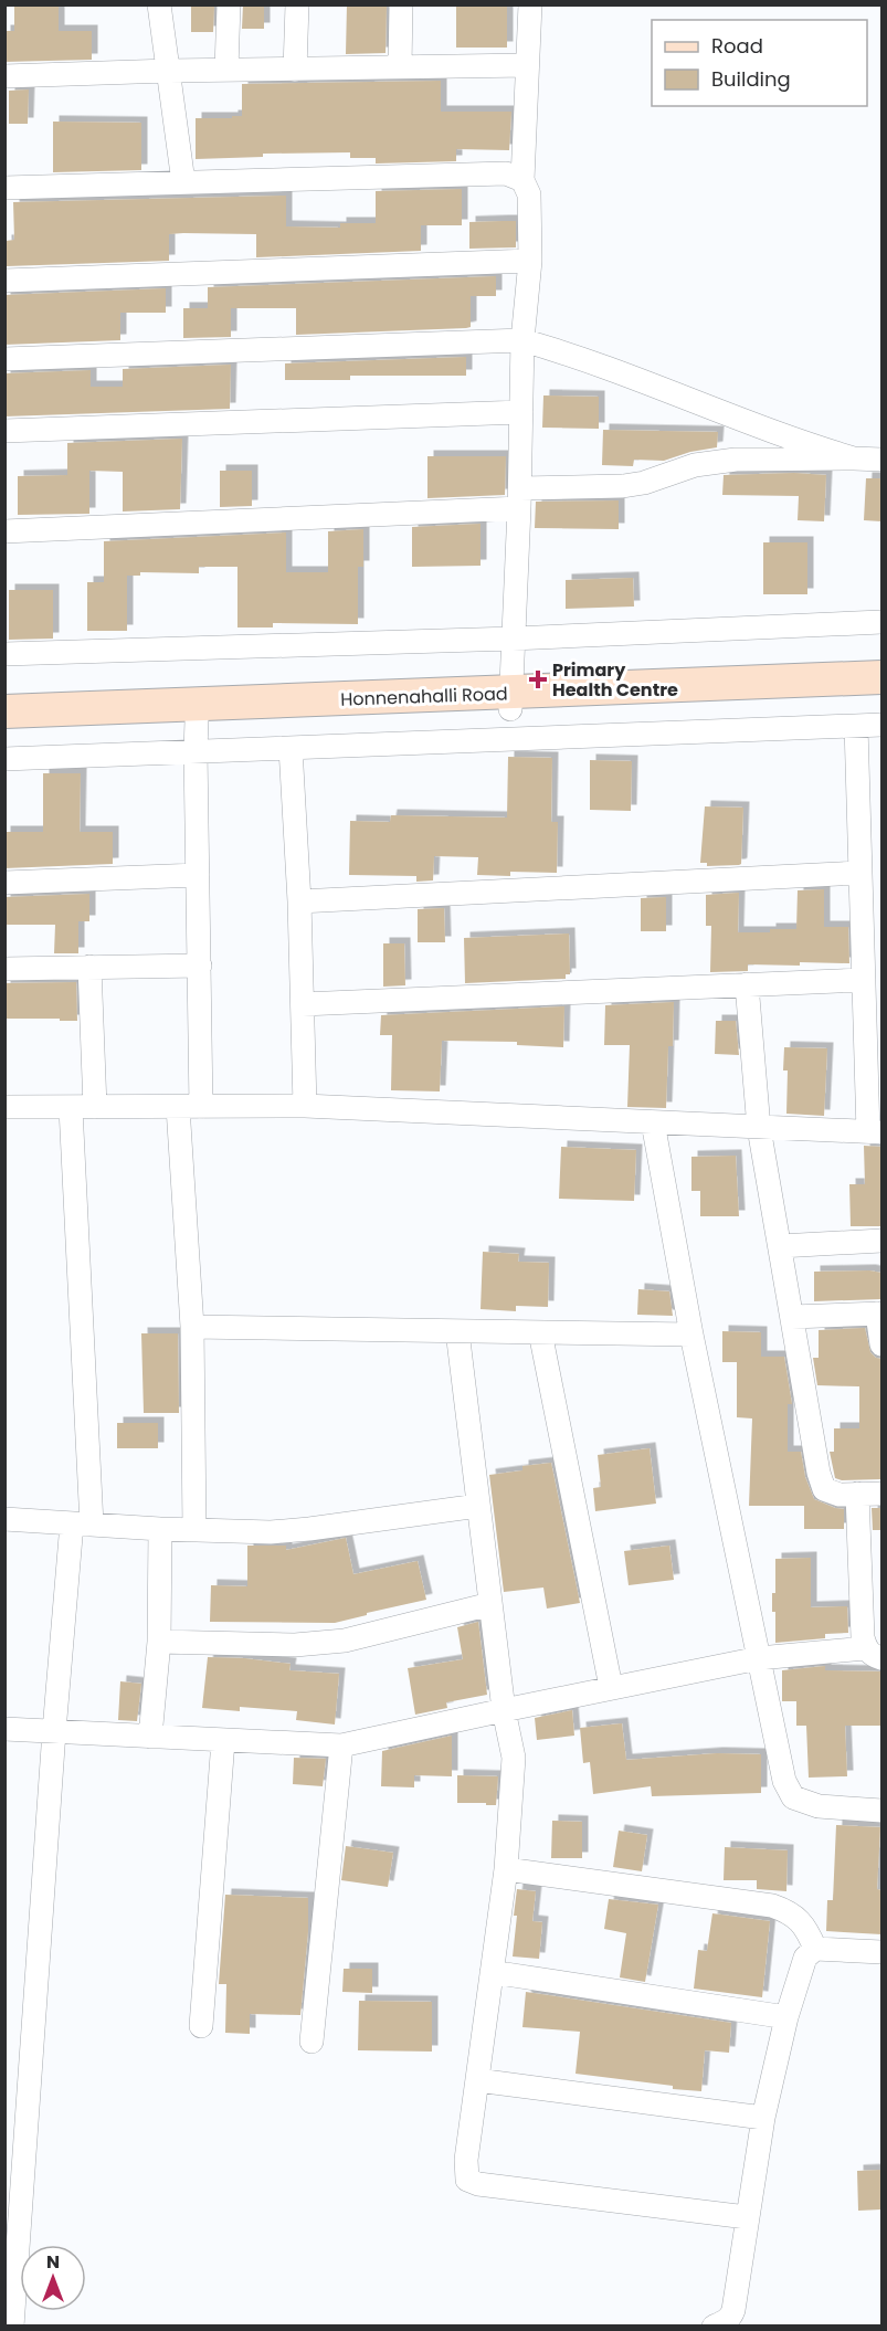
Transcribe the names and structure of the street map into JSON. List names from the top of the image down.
{
  "streets": {
    "street": ["Honnenahalli Road"]
  },
  "places": {
    "health": ["Primary Health Centre"]
  },
  "legend": ["Road", "Building"],
  "north": "top"
}
